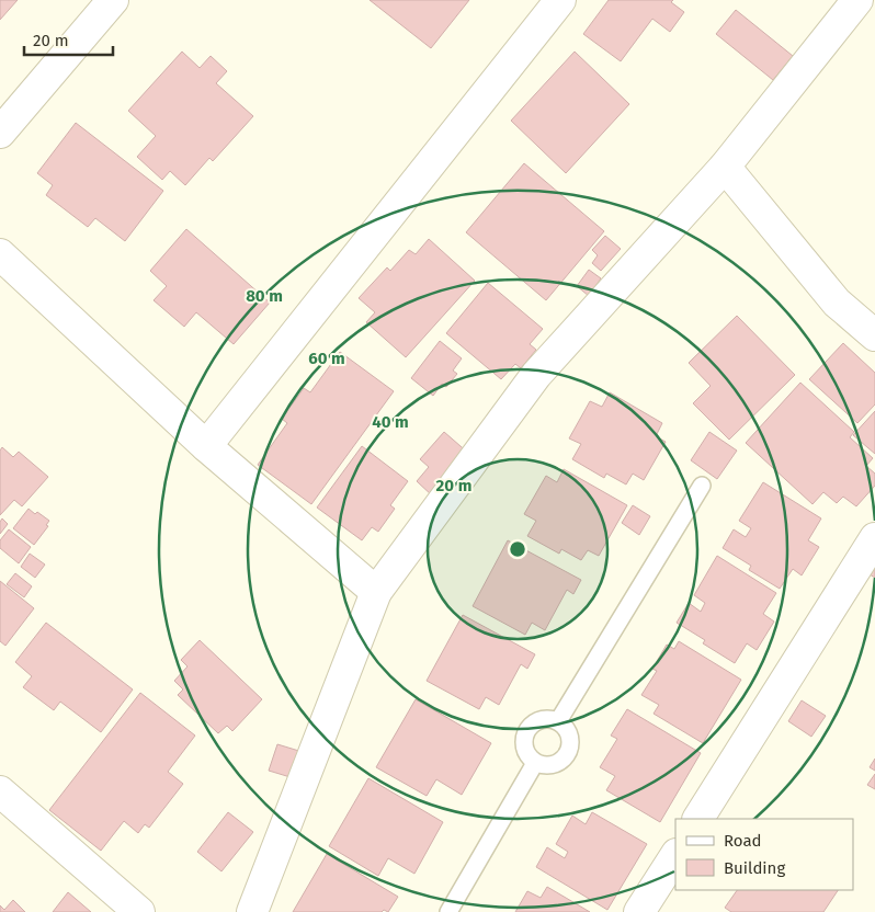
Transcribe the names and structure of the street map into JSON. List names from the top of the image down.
{
  "legend": ["Road", "Building"],
  "scale_bar": "20 m",
  "rings": [
    "80 m",
    "60 m",
    "40 m",
    "20 m"
  ]
}
